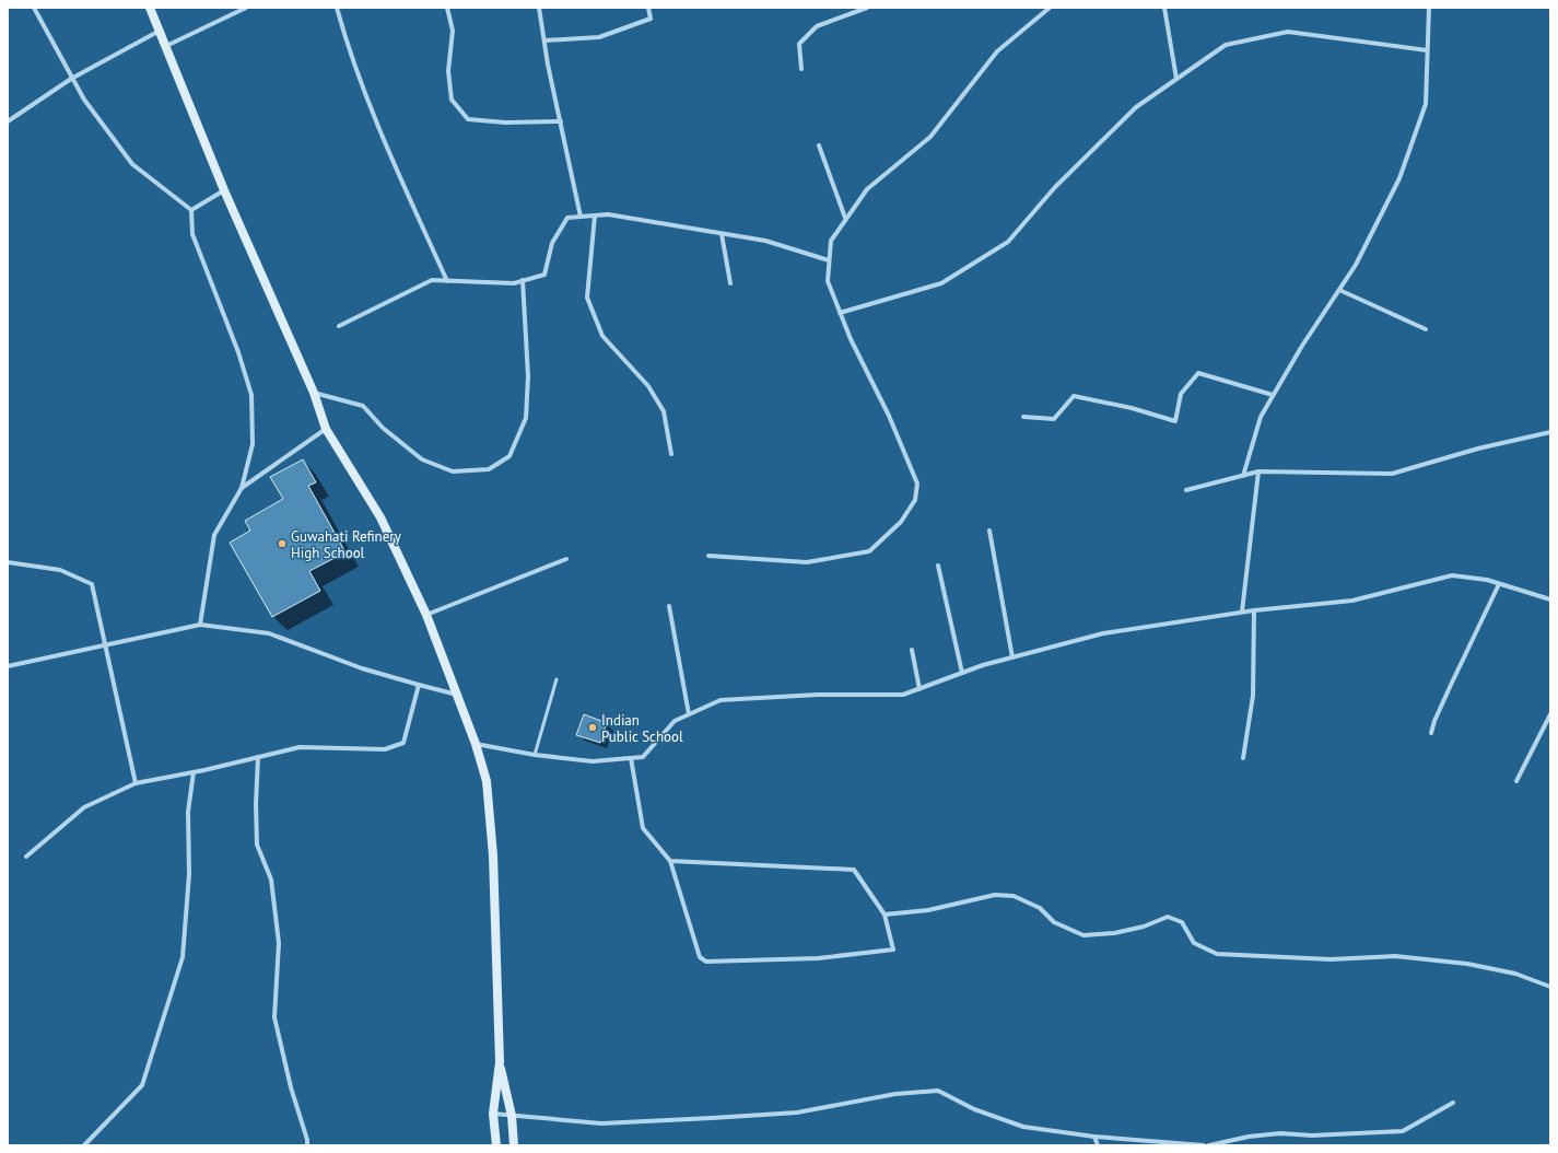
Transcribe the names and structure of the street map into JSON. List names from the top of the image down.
{
  "places": ["Guwahati Refinery High School", "Indian Public School"]
}
